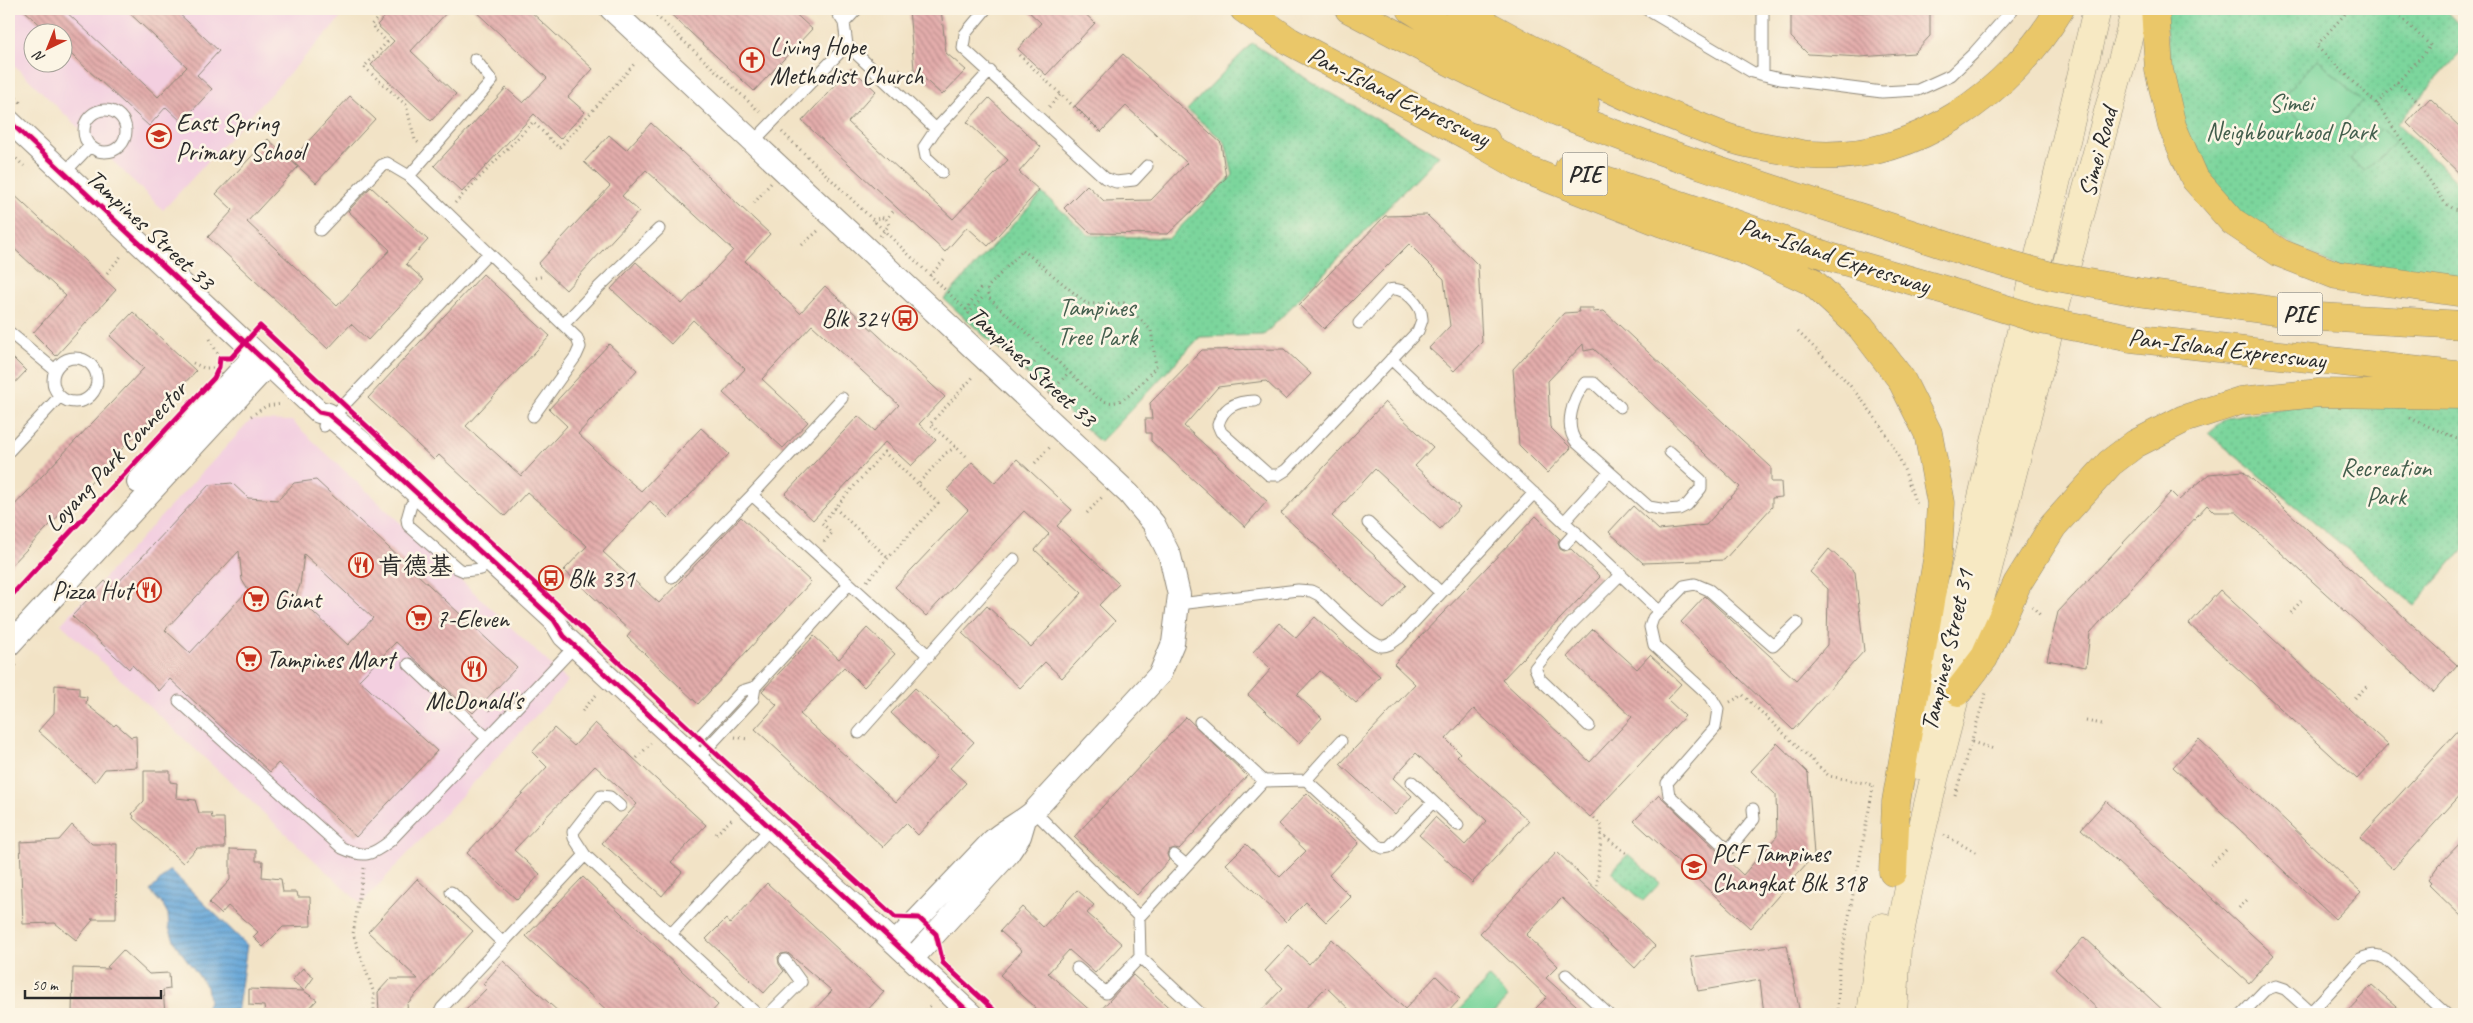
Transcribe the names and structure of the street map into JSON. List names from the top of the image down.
{
  "streets": {
    "highway": ["Pan-Island Expressway", "PIE"],
    "main road": ["Simei Road", "Tampines Street 31"],
    "street": ["Tampines Street 33"],
    "cycle path": ["Loyang Park Connector"]
  },
  "crossings": [
    ["Simei Road", "Tampines Street 31"]
  ],
  "parks": ["Simei Neighbourhood Park", "Tampines Tree Park", "Recreation Park"],
  "places": {
    "church": ["Living Hope Methodist Church"],
    "school or university": ["East Spring Primary School", "PCF Tampines Changkat Blk 318"],
    "bus stop": ["Blk 324", "Blk 331"],
    "restaurant": ["肯德基", "Pizza Hut", "McDonald's"],
    "supermarket": ["Giant", "7-Eleven", "Tampines Mart"]
  },
  "scale_bar": "50 m",
  "north": "bottom left"
}
